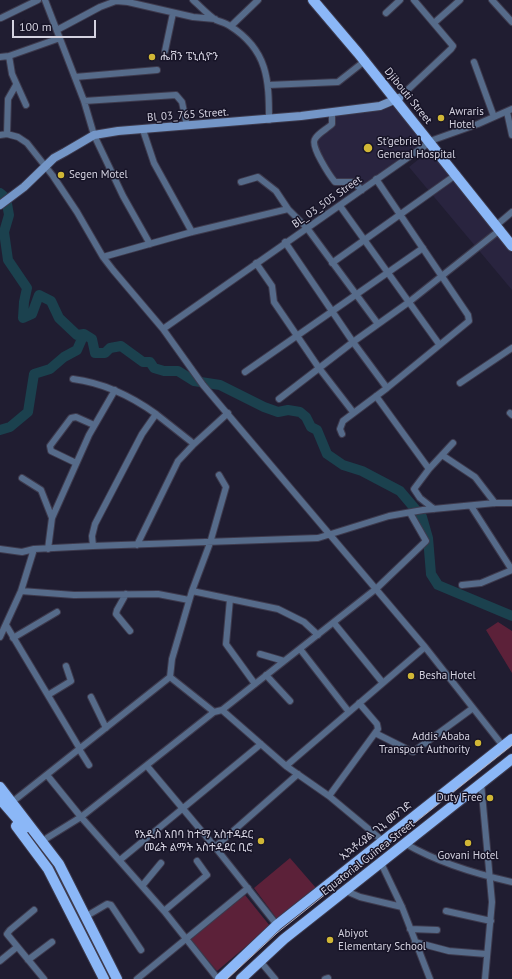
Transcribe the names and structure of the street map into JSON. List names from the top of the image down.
{
  "streets": {
    "main road": ["Djibouti Street", "ኢኳቶሪያል ጊኒ መንገድ", "Equatorial Guinea Street"],
    "street": ["Bl_03_765 Street.", "BL_03_505 Street"]
  },
  "crossings": [
    ["Djibouti Street", "Bl_03_765 Street."],
    ["Djibouti Street", "BL_03_505 Street"]
  ],
  "places": [
    "ሔቨን ፔኒሲዮን",
    "Awraris Hotel",
    "St'gebriel General Hospital",
    "Segen Motel",
    "Besha Hotel",
    "Addis Ababa Transport Authority",
    "Duty Free",
    "የአዲስ አበባ ከተማ አስተዳደር መሬት ልማት አስተዳደር ቢሮ",
    "Govani Hotel",
    "Abiyot Elementary School"
  ],
  "scale_bar": "100 m"
}
